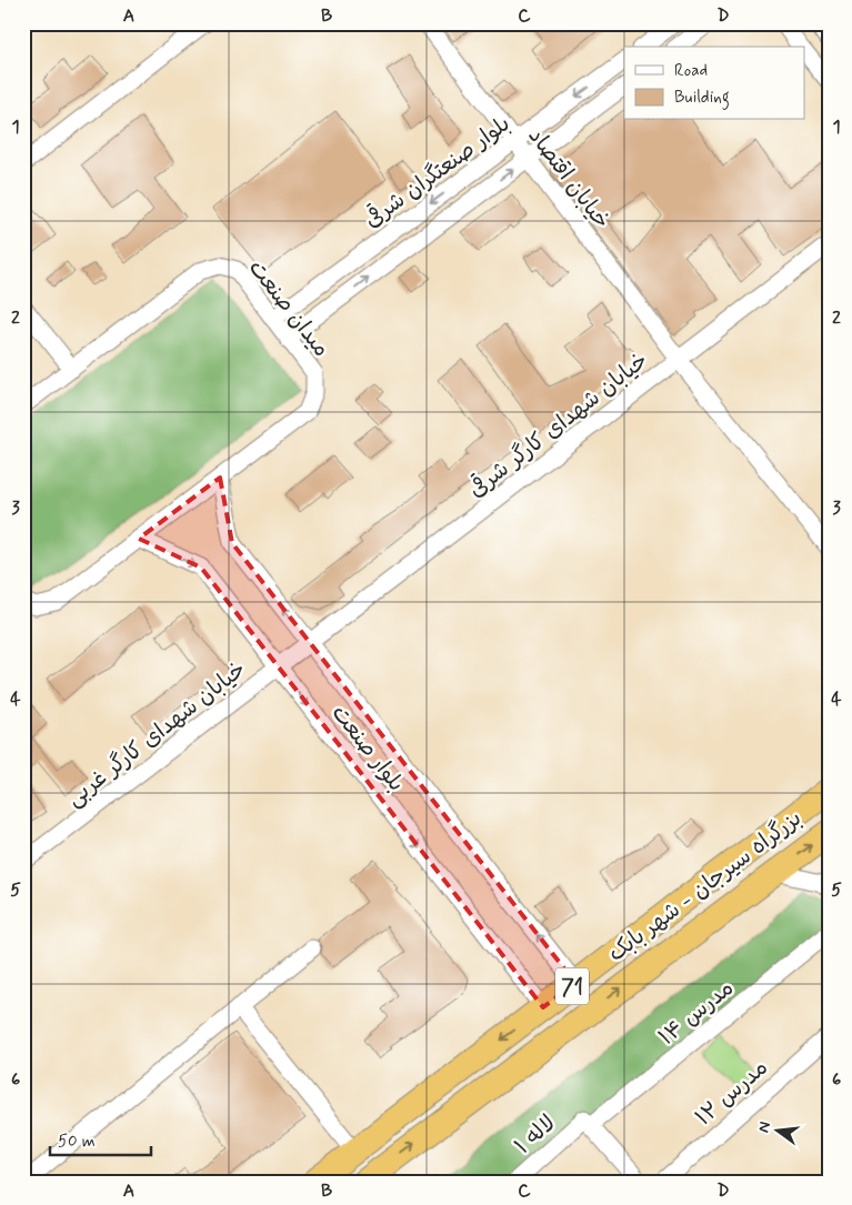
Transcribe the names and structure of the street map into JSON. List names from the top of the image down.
{
  "streets": {
    "highway": ["بزرگراه سیرجان - شهر بابک", "71"],
    "street": [
      "بلوار صنعتگران شرقی",
      "خیابان اقتصاد",
      "میدان صنعت",
      "خیابان شهدای کارگر شرقی",
      "خیابان شهدای کارگر غربی",
      "بلوار صنعت",
      "مدرس ۱۴",
      "مدرس ۱۲",
      "لاله ۱"
    ]
  },
  "crossings": [
    ["بلوار صنعتگران شرقی", "خیابان اقتصاد"],
    ["بلوار صنعتگران شرقی", "میدان صنعت"],
    ["خیابان اقتصاد", "خیابان شهدای کارگر شرقی"],
    ["میدان صنعت", "بلوار صنعت"],
    ["خیابان شهدای کارگر شرقی", "خیابان شهدای کارگر غربی"],
    ["خیابان شهدای کارگر شرقی", "بلوار صنعت"],
    ["خیابان شهدای کارگر غربی", "بلوار صنعت"],
    ["بلوار صنعت", "بزرگراه سیرجان - شهر بابک"],
    ["مدرس ۱۴", "لاله ۱"]
  ],
  "legend": ["Road", "Building"],
  "scale_bar": "50 m",
  "north": "left",
  "grid": {
    "columns": [
      "A",
      "B",
      "C",
      "D"
    ],
    "rows": [
      "1",
      "2",
      "3",
      "4",
      "5",
      "6"
    ]
  }
}
